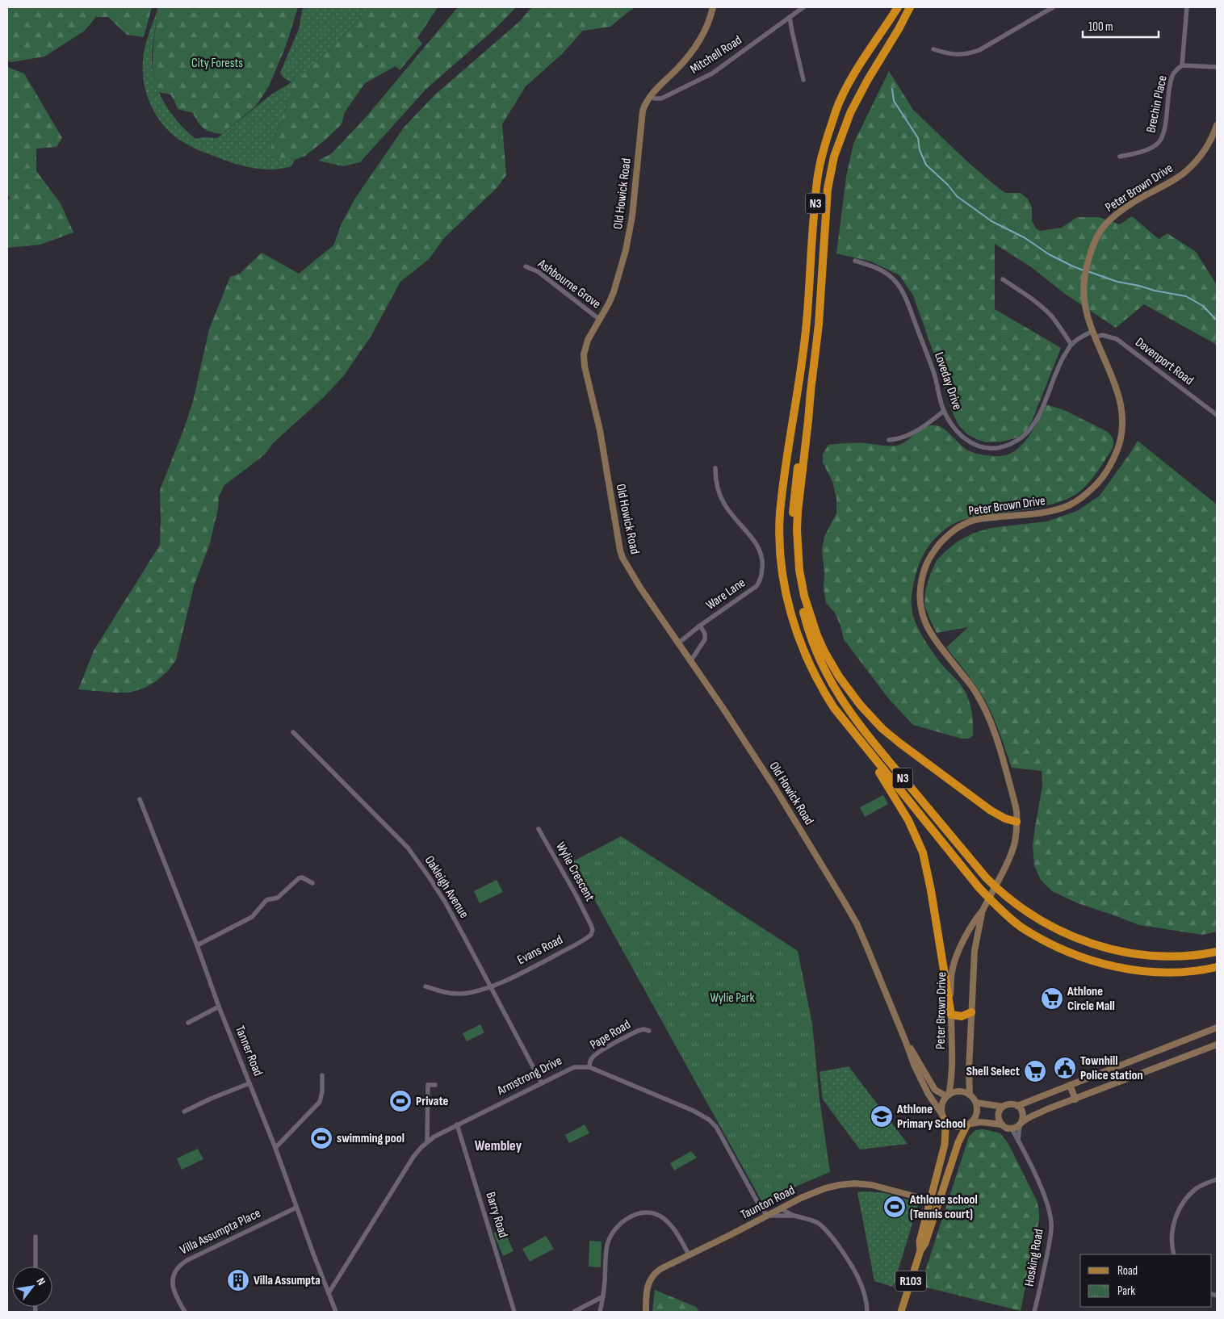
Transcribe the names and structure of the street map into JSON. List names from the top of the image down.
{
  "streets": {
    "highway": ["N3"],
    "main road": ["R103"],
    "street": [
      "Mitchell Road",
      "Brechin Place",
      "Peter Brown Drive",
      "Old Howick Road",
      "Ashbourne Grove",
      "Davenport Road",
      "Loveday Drive",
      "Ware Lane",
      "Wylie Crescent",
      "Oakleigh Avenue",
      "Evans Road",
      "Pape Road",
      "Tanner Road",
      "Armstrong Drive",
      "Taunton Road",
      "Barry Road",
      "Villa Assumpta Place",
      "Hosking Road"
    ]
  },
  "crossings": [
    ["Mitchell Road", "Old Howick Road"],
    ["Peter Brown Drive", "Old Howick Road"],
    ["Peter Brown Drive", "Davenport Road"],
    ["Peter Brown Drive", "Loveday Drive"],
    ["Peter Brown Drive", "R103"],
    ["Old Howick Road", "Ashbourne Grove"],
    ["Old Howick Road", "Ware Lane"],
    ["Old Howick Road", "R103"],
    ["Wylie Crescent", "Evans Road"],
    ["Oakleigh Avenue", "Evans Road"],
    ["Oakleigh Avenue", "Armstrong Drive"],
    ["Pape Road", "Armstrong Drive"],
    ["Tanner Road", "Armstrong Drive"],
    ["Tanner Road", "Villa Assumpta Place"],
    ["Armstrong Drive", "Taunton Road"],
    ["Armstrong Drive", "Barry Road"],
    ["Taunton Road", "R103"]
  ],
  "districts": ["Wembley"],
  "parks": ["City Forests", "Wylie Park"],
  "places": {
    "supermarket": ["Athlone Circle Mall", "Shell Select"],
    "public building": ["Townhill Police station"],
    "sports": ["Private", "swimming pool", "Athlone school (Tennis court)"],
    "school or university": ["Athlone Primary School"],
    "building": ["Villa Assumpta"]
  },
  "legend": ["Road", "Park"],
  "scale_bar": "100 m",
  "north": "top right"
}
